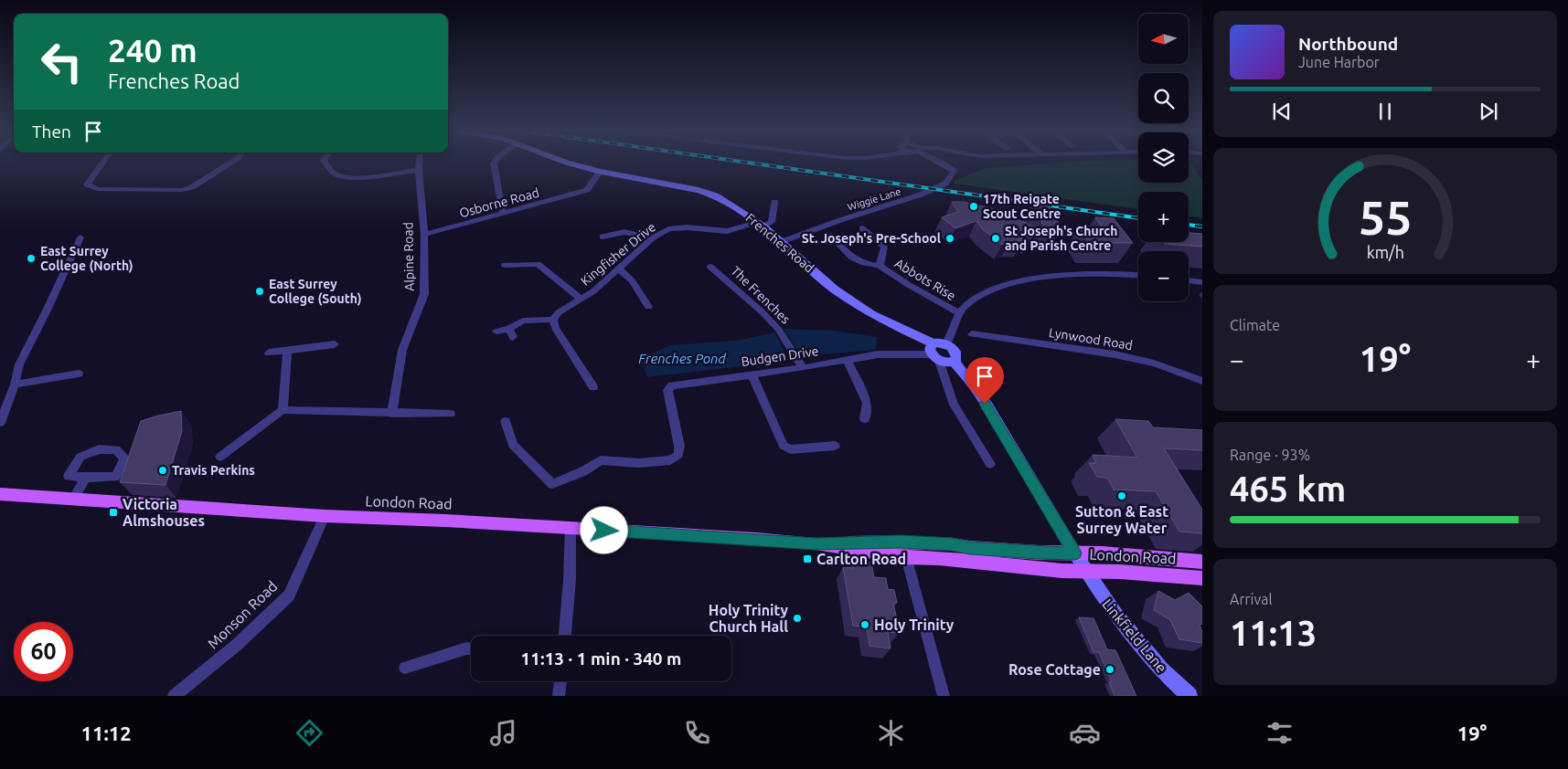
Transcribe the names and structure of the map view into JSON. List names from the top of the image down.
{
  "streets": {
    "main road": ["London Road"],
    "street": [
      "Wiggie Lane",
      "Osborne Road",
      "Frenches Road",
      "Kingfisher Drive",
      "Alpine Road",
      "Abbots Rise",
      "The Frenches",
      "Lynwood Road",
      "Budgen Drive",
      "Monson Road",
      "Linkfield Lane"
    ]
  },
  "crossings": [
    ["Wiggie Lane", "Frenches Road"],
    ["Osborne Road", "Frenches Road"],
    ["Osborne Road", "Alpine Road"],
    ["Frenches Road", "Kingfisher Drive"],
    ["Frenches Road", "Budgen Drive"],
    ["The Frenches", "Budgen Drive"],
    ["London Road", "Monson Road"],
    ["London Road", "Linkfield Lane"]
  ],
  "water": ["Frenches Pond"],
  "places": {
    "other": [
      "17th Reigate Scout Centre",
      "St. Joseph's Pre-School",
      "St Joseph's Church and Parish Centre",
      "East Surrey College (North)",
      "East Surrey College (South)",
      "Travis Perkins",
      "Sutton & East Surrey Water",
      "Holy Trinity Church Hall",
      "Holy Trinity",
      "Rose Cottage"
    ],
    "transit": ["Victoria Almshouses", "Carlton Road"]
  },
  "north": "left",
  "page": {
    "map_buttons": ["+", "−"],
    "turn": ["240 m", "Frenches Road"],
    "song": ["Northbound", "June Harbor"],
    "then": "Then",
    "tile": [
      "Climate",
      ["Range · 93%", "465 km"],
      ["Arrival", "11:13"]
    ],
    "heat": ["−", "19°", "+"],
    "limit": "60",
    "trip": "11:13 · 1 min · 340 m",
    "tabs": ["11:12", "19°"],
    "gauge": ["55", "km/h"]
  }
}
